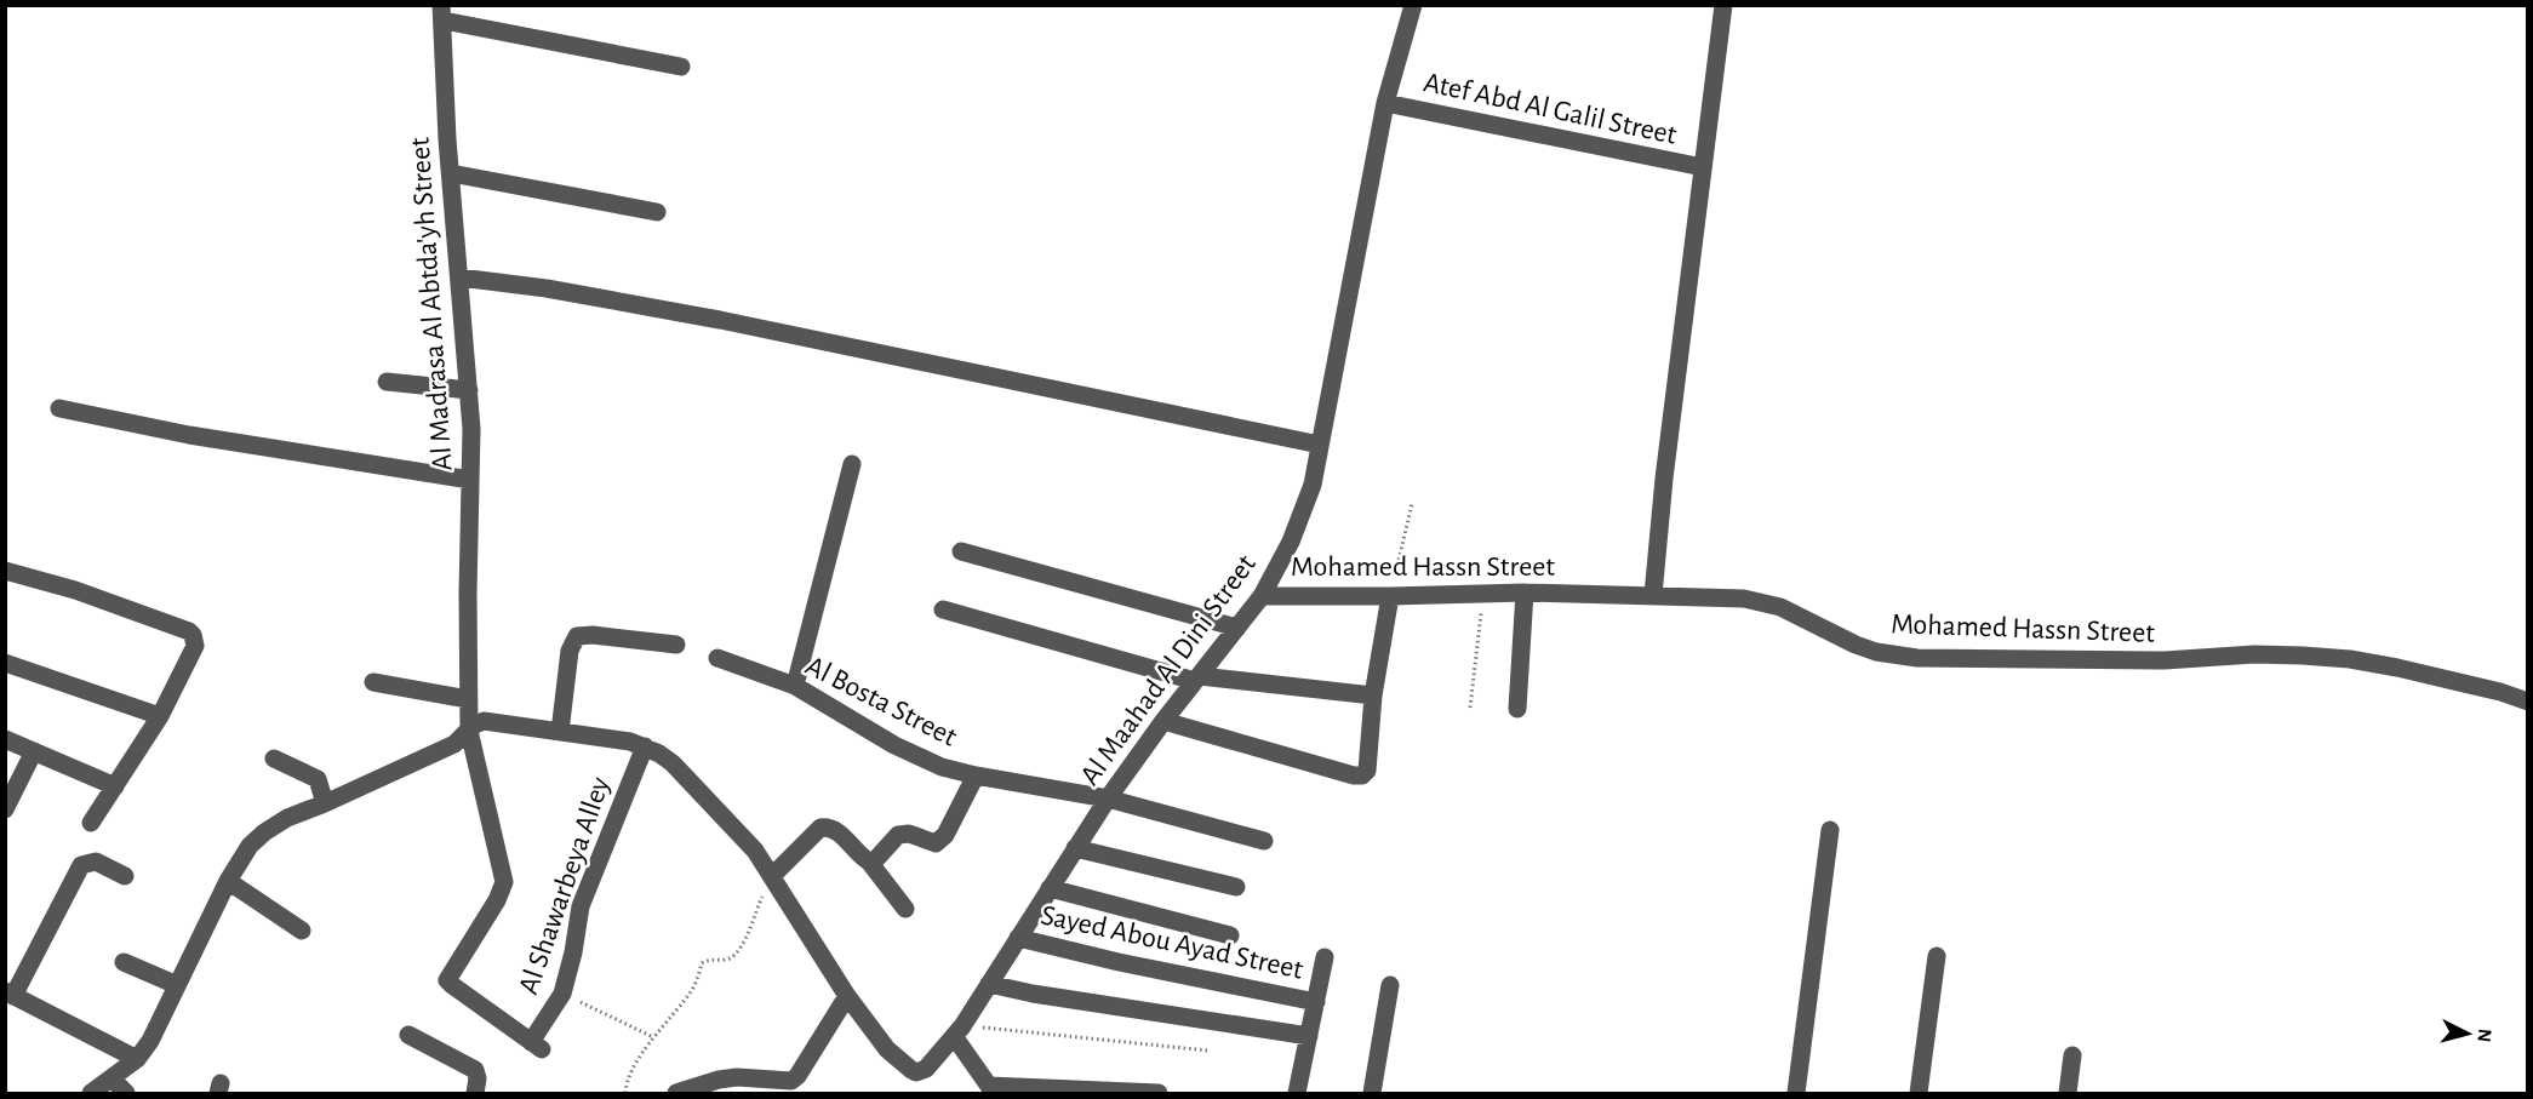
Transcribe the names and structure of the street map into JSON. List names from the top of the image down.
{
  "streets": {
    "street": [
      "Atef Abd Al Galil Street",
      "Al Madrasa Al Abtda'yh Street",
      "Mohamed Hassn Street",
      "Al Maahad Al Dini Street",
      "Al Bosta Street",
      "Al Shawarbeya Alley",
      "Sayed Abou Ayad Street"
    ]
  },
  "crossings": [
    ["Atef Abd Al Galil Street", "Al Maahad Al Dini Street"],
    ["Al Madrasa Al Abtda'yh Street", "Al Shawarbeya Alley"],
    ["Mohamed Hassn Street", "Al Maahad Al Dini Street"],
    ["Al Maahad Al Dini Street", "Al Bosta Street"],
    ["Al Maahad Al Dini Street", "Sayed Abou Ayad Street"]
  ],
  "north": "right"
}
